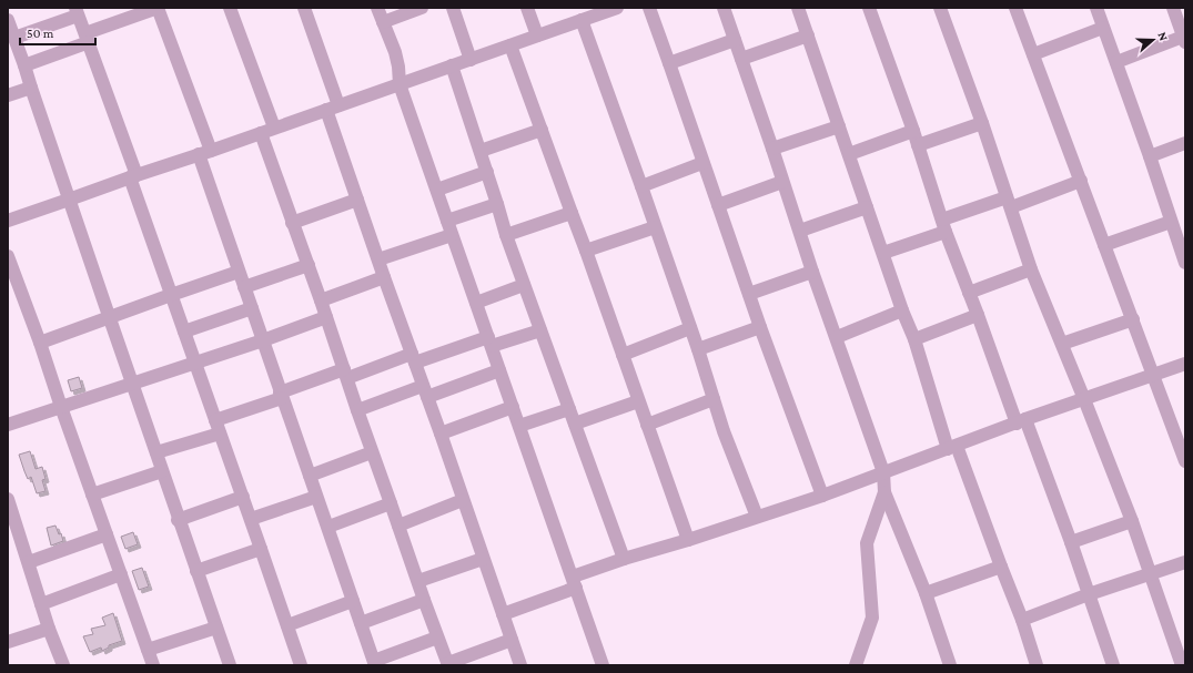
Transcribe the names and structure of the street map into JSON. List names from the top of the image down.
{
  "scale_bar": "50 m",
  "north": "right"
}
